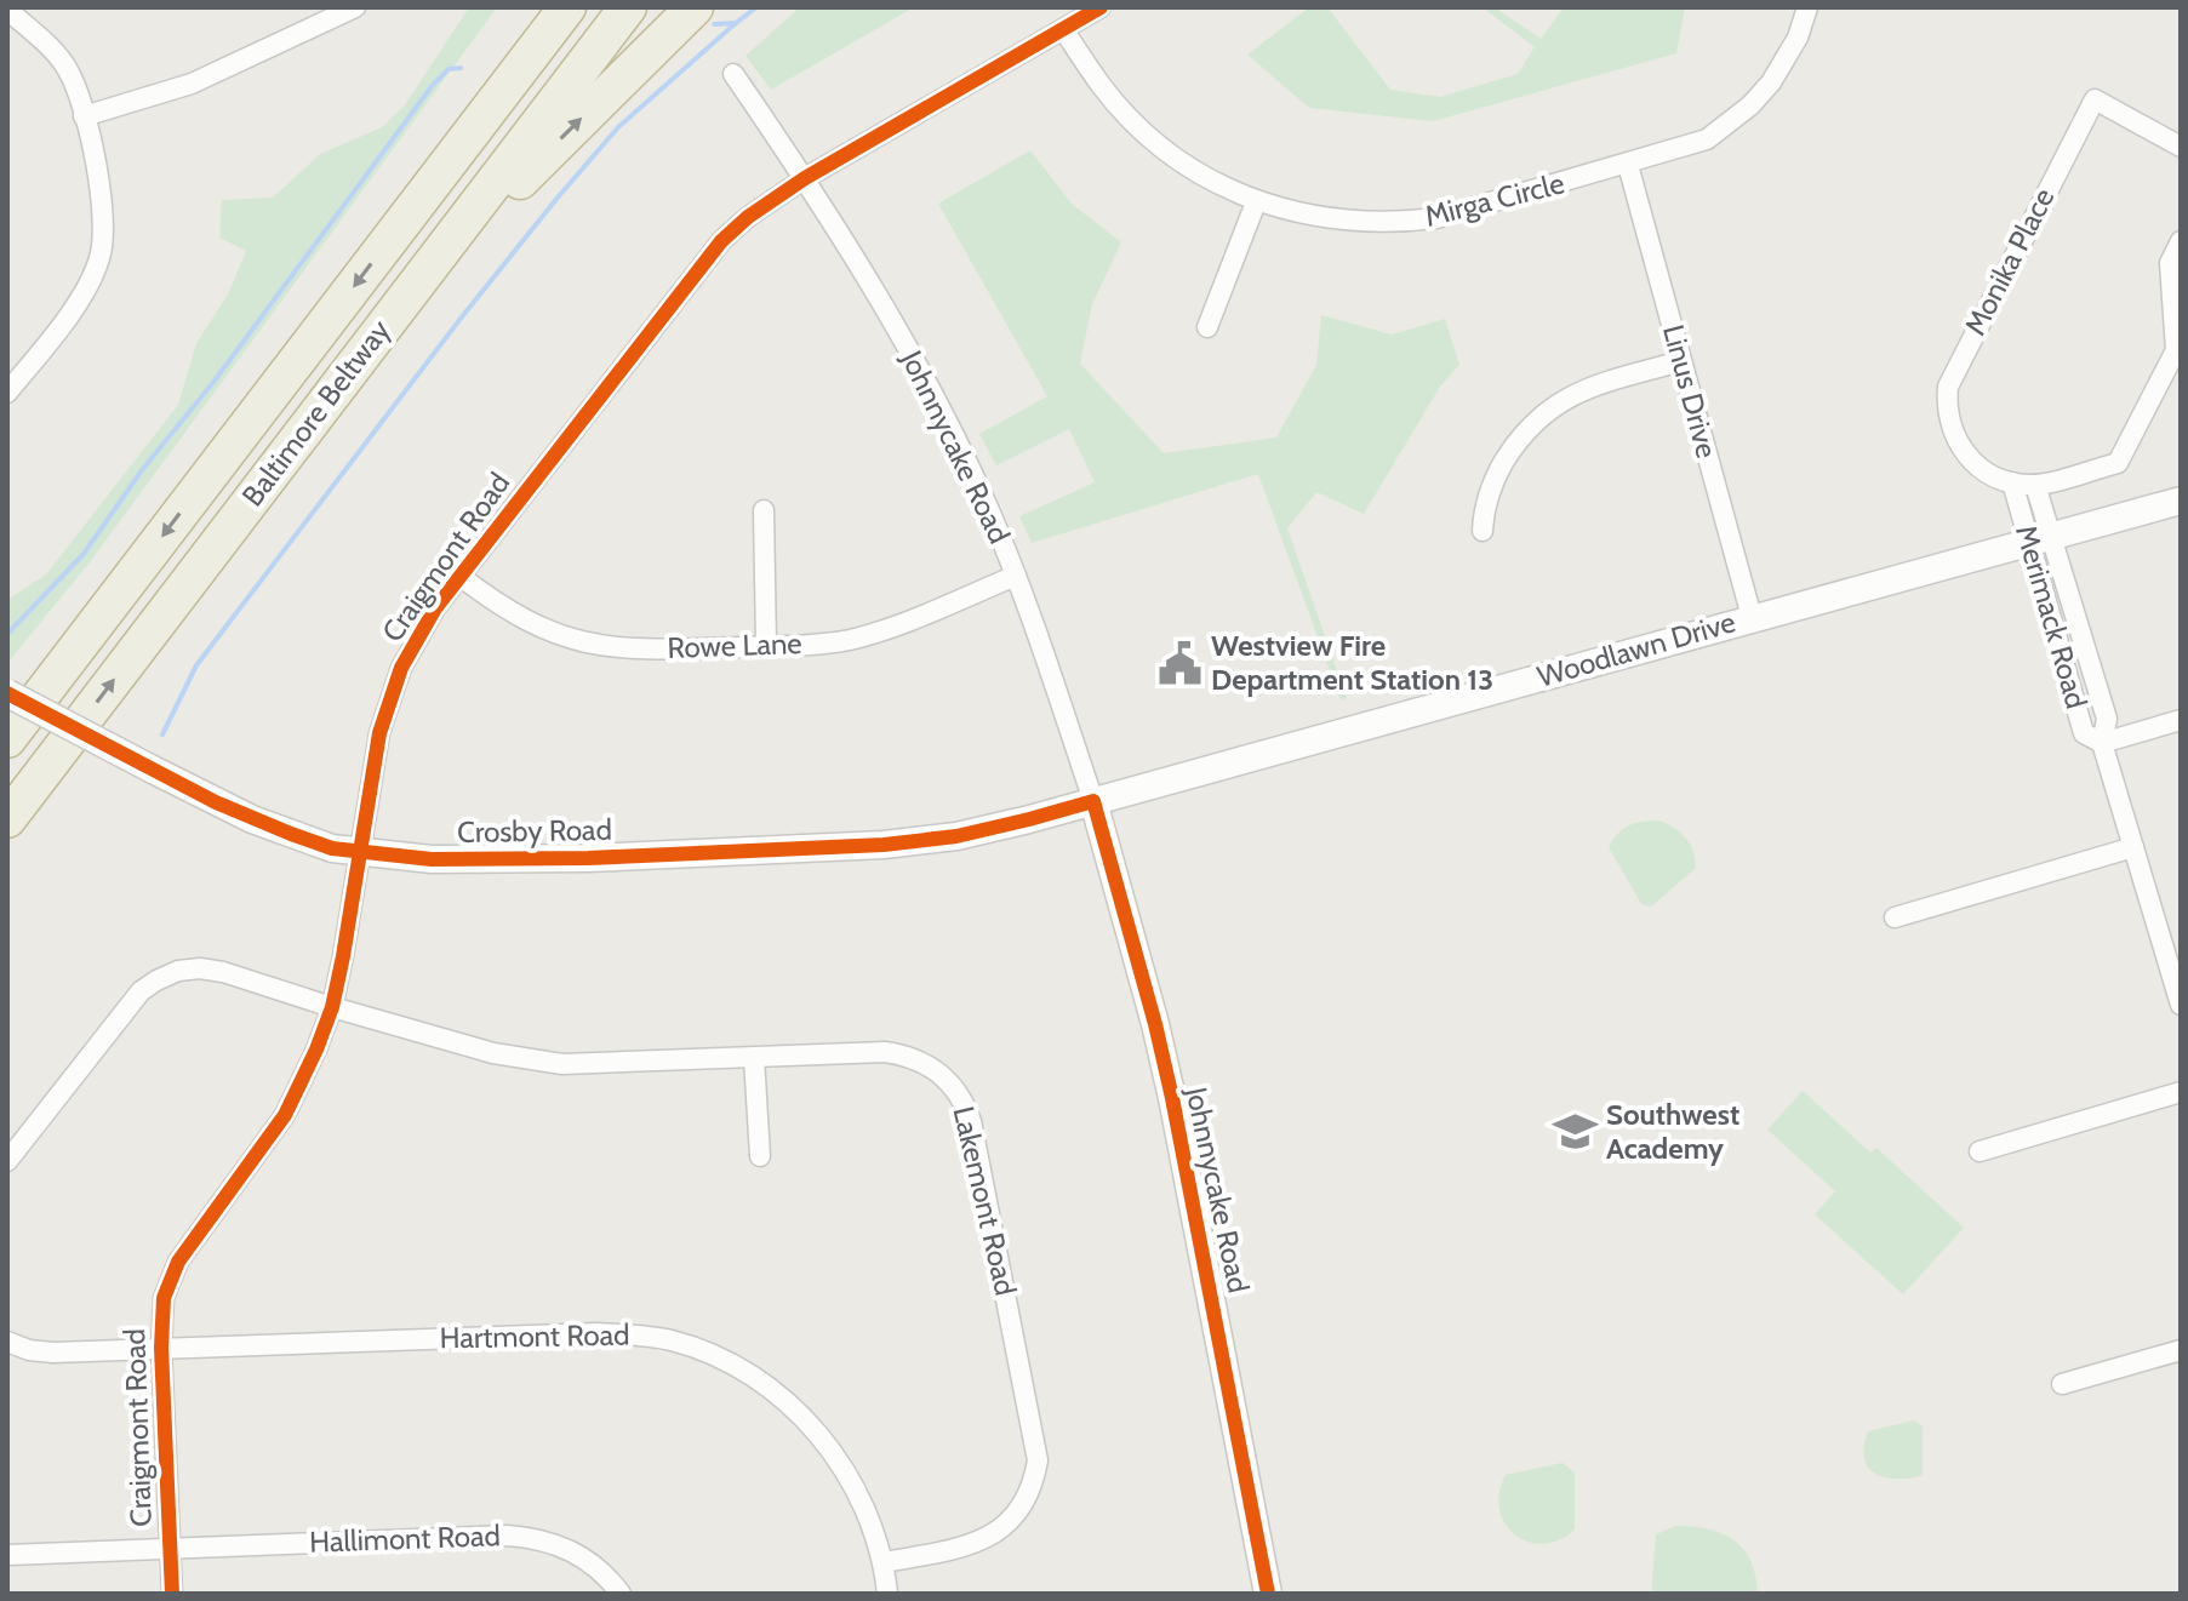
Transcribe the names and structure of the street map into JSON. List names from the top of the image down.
{
  "streets": {
    "highway": ["Baltimore Beltway"],
    "main road": ["Johnnycake Road", "Woodlawn Drive", "Crosby Road"],
    "street": [
      "Mirga Circle",
      "Monika Place",
      "Linus Drive",
      "Craigmont Road",
      "Merimack Road",
      "Rowe Lane",
      "Lakemont Road",
      "Hartmont Road",
      "Hallimont Road"
    ]
  },
  "crossings": [
    ["Mirga Circle", "Linus Drive"],
    ["Mirga Circle", "Craigmont Road"],
    ["Monika Place", "Merimack Road"],
    ["Linus Drive", "Woodlawn Drive"],
    ["Johnnycake Road", "Craigmont Road"],
    ["Johnnycake Road", "Rowe Lane"],
    ["Johnnycake Road", "Woodlawn Drive"],
    ["Johnnycake Road", "Crosby Road"],
    ["Craigmont Road", "Rowe Lane"],
    ["Craigmont Road", "Crosby Road"],
    ["Craigmont Road", "Lakemont Road"],
    ["Craigmont Road", "Hartmont Road"],
    ["Craigmont Road", "Hallimont Road"],
    ["Merimack Road", "Woodlawn Drive"],
    ["Woodlawn Drive", "Crosby Road"],
    ["Lakemont Road", "Hartmont Road"]
  ],
  "places": {
    "public building": ["Westview Fire Department Station 13"],
    "school or university": ["Southwest Academy"]
  }
}
